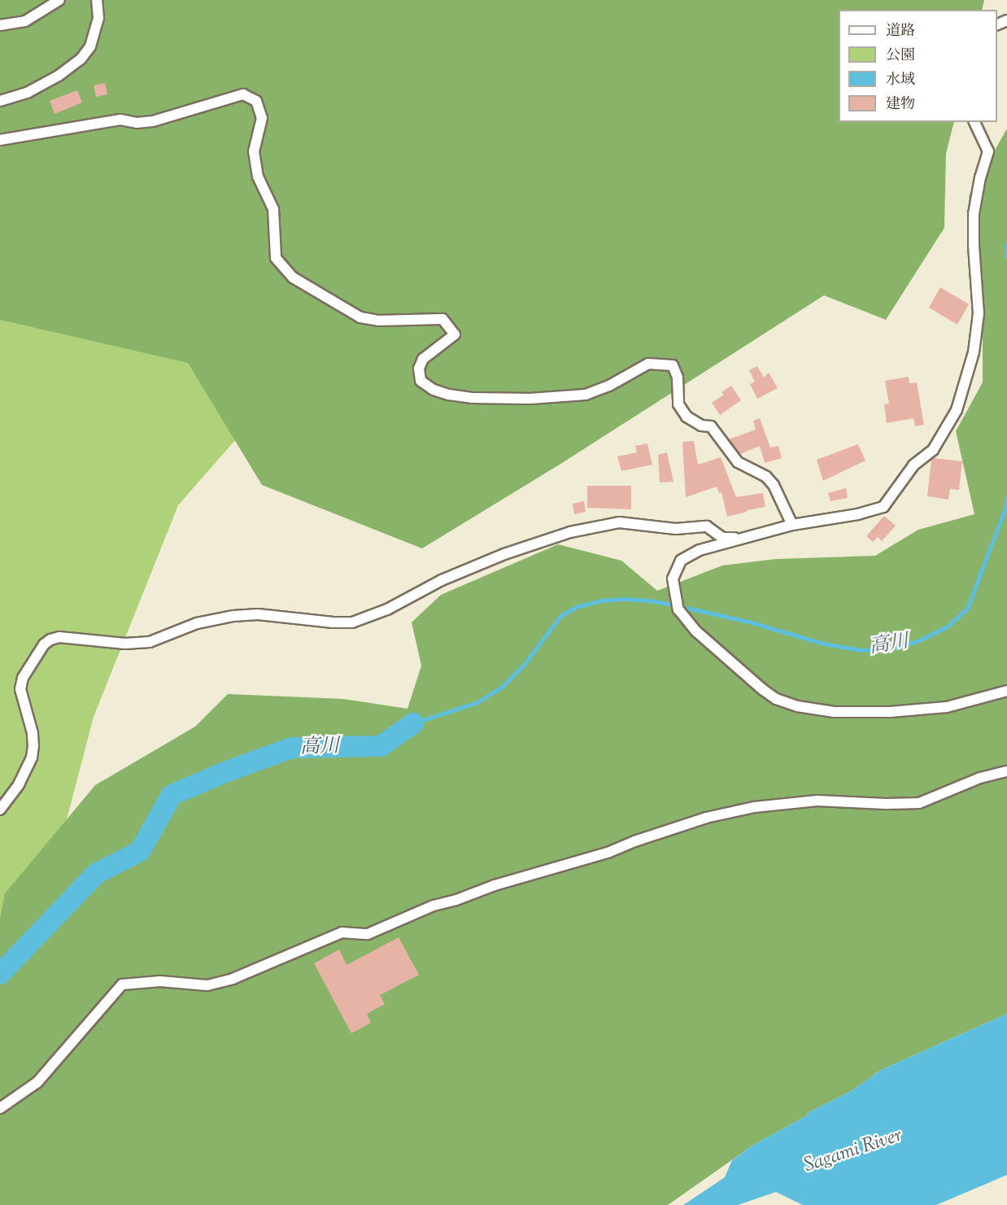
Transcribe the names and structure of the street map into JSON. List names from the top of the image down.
{
  "water": ["高川", "Sagami River"],
  "legend": [
    "道路",
    "公園",
    "水域",
    "建物"
  ]
}
